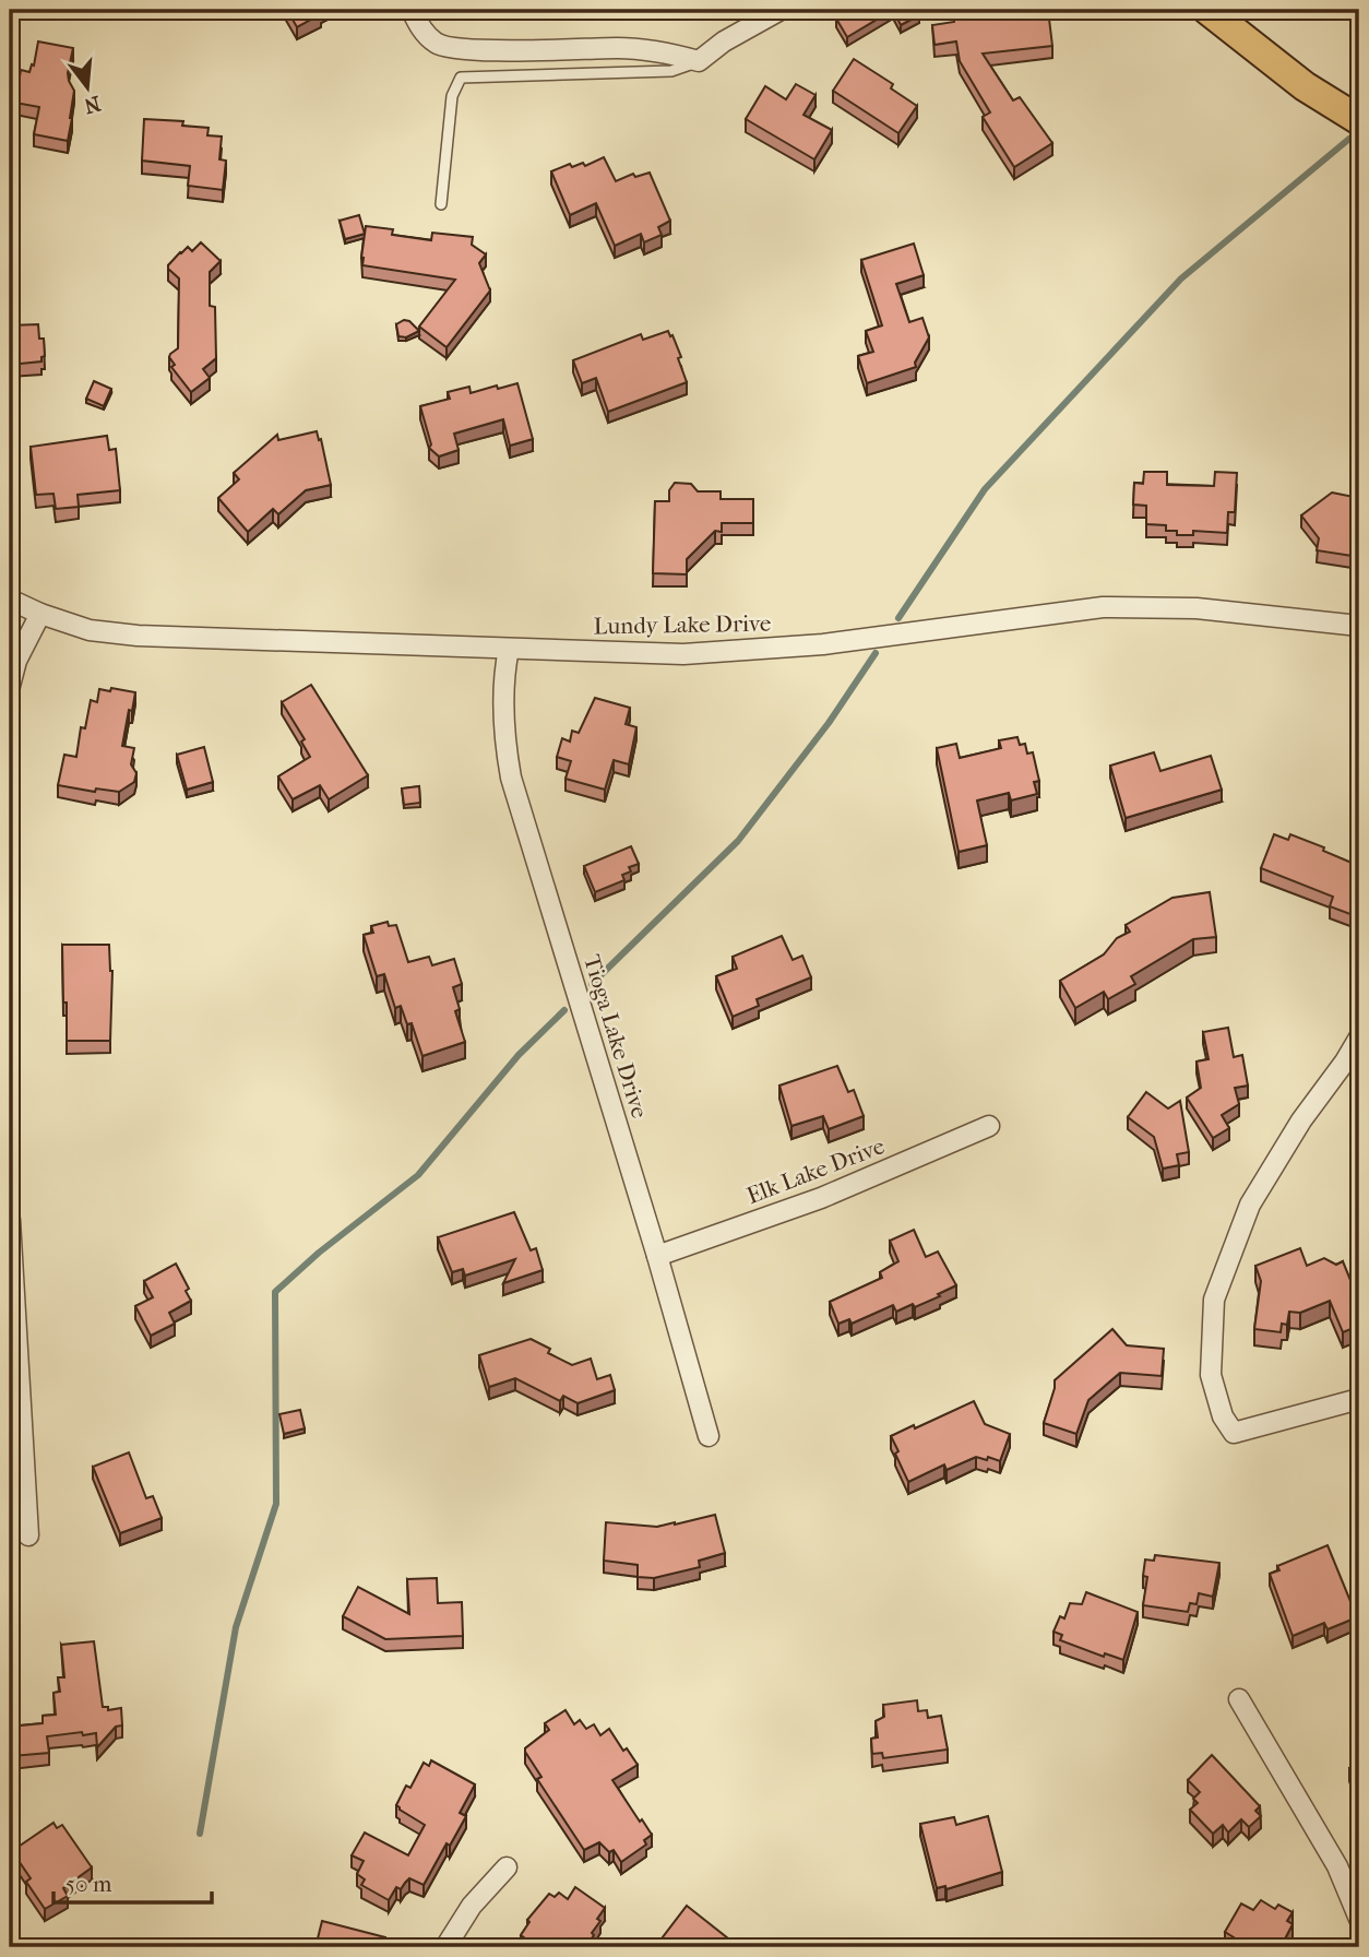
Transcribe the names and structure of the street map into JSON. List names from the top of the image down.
{
  "streets": {
    "street": ["Lundy Lake Drive", "Tioga Lake Drive", "Elk Lake Drive"]
  },
  "crossings": [
    ["Lundy Lake Drive", "Tioga Lake Drive"],
    ["Tioga Lake Drive", "Elk Lake Drive"]
  ],
  "scale_bar": "50 m",
  "north": "bottom"
}
